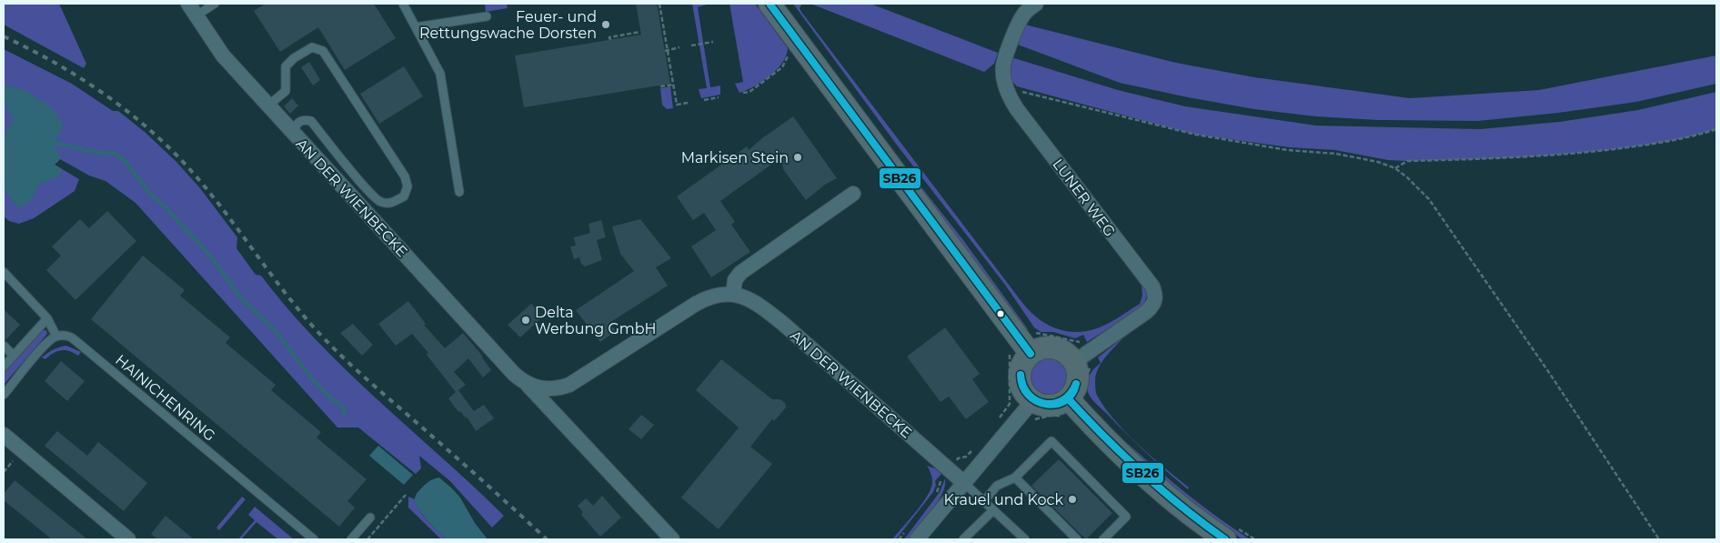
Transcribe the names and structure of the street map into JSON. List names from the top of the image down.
{
  "streets": {
    "street": ["AN DER WIENBECKE", "LUNER WEG"],
    "lane": ["HAINICHENRING"]
  },
  "places": [
    "Feuer- und Rettungswache Dorsten",
    "Markisen Stein",
    "Delta Werbung GmbH",
    "Krauel und Kock"
  ],
  "lines": ["transit line SB26"]
}
